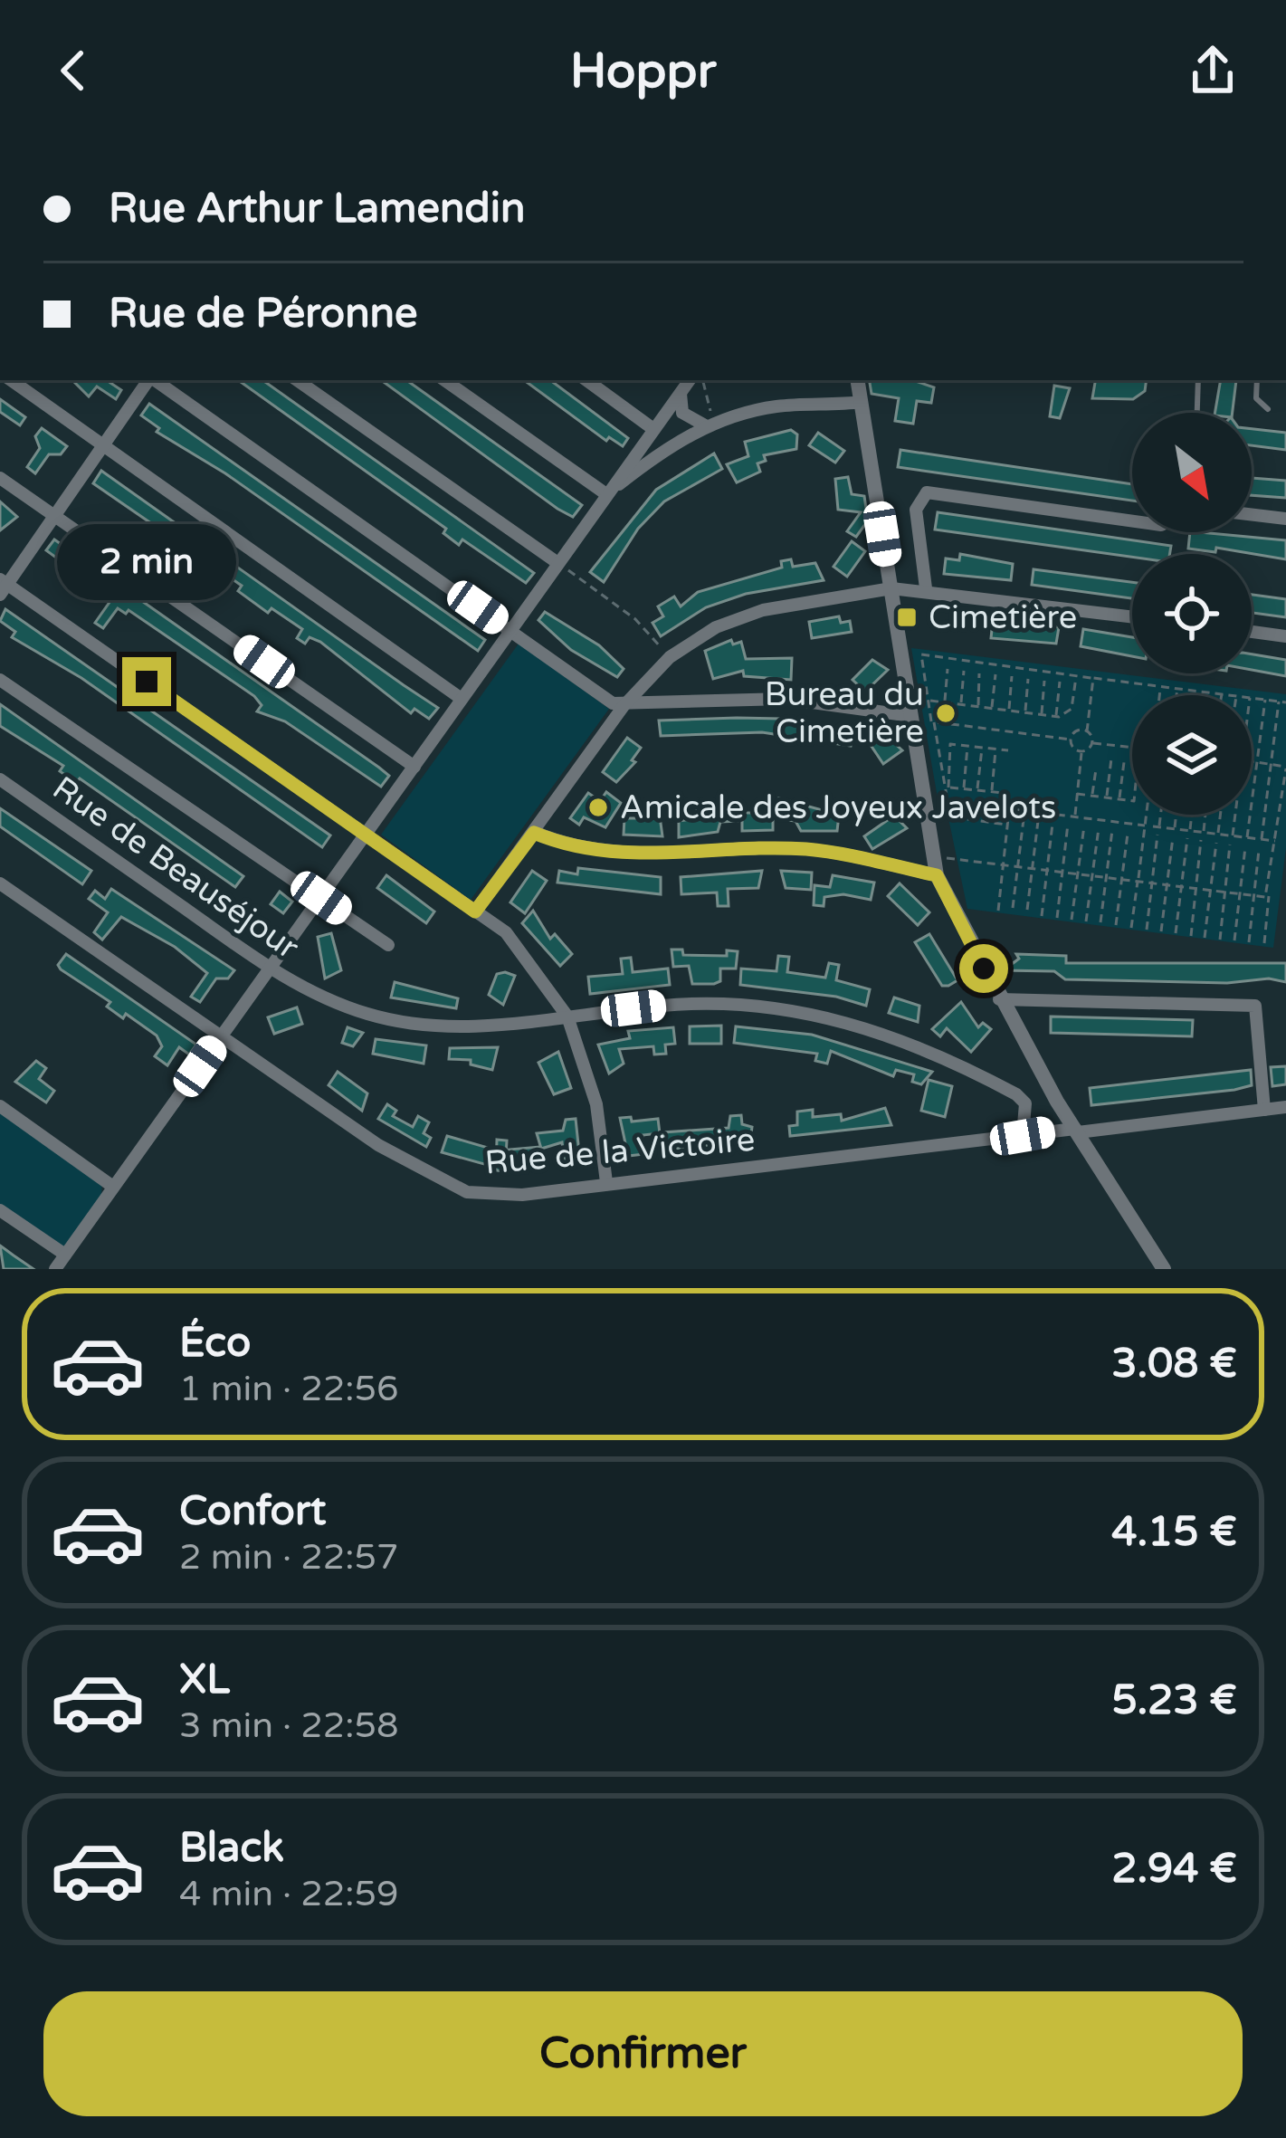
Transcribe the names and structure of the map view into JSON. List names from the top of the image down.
{
  "streets": {
    "street": ["Rue de Beauséjour", "Rue de la Victoire"]
  },
  "crossings": [
    ["Rue de Beauséjour", "Rue de la Victoire"]
  ],
  "places": {
    "transit": ["Cimetière"],
    "other": ["Bureau du Cimetière", "Amicale des Joyeux Javelots"]
  },
  "north": "bottom right",
  "page": {
    "header": "Hoppr",
    "banner": ["Rue Arthur Lamendin", "Rue de Péronne"],
    "bubble": "2 min",
    "list": [
      {
        "name": "Éco",
        "note": "1 min · 22:56",
        "value": "3.08 €"
      },
      {
        "name": "Confort",
        "note": "2 min · 22:57",
        "value": "4.15 €"
      },
      {
        "name": "XL",
        "note": "3 min · 22:58",
        "value": "5.23 €"
      },
      {
        "name": "Black",
        "note": "4 min · 22:59",
        "value": "2.94 €"
      }
    ],
    "buttons": "Confirmer"
  }
}
